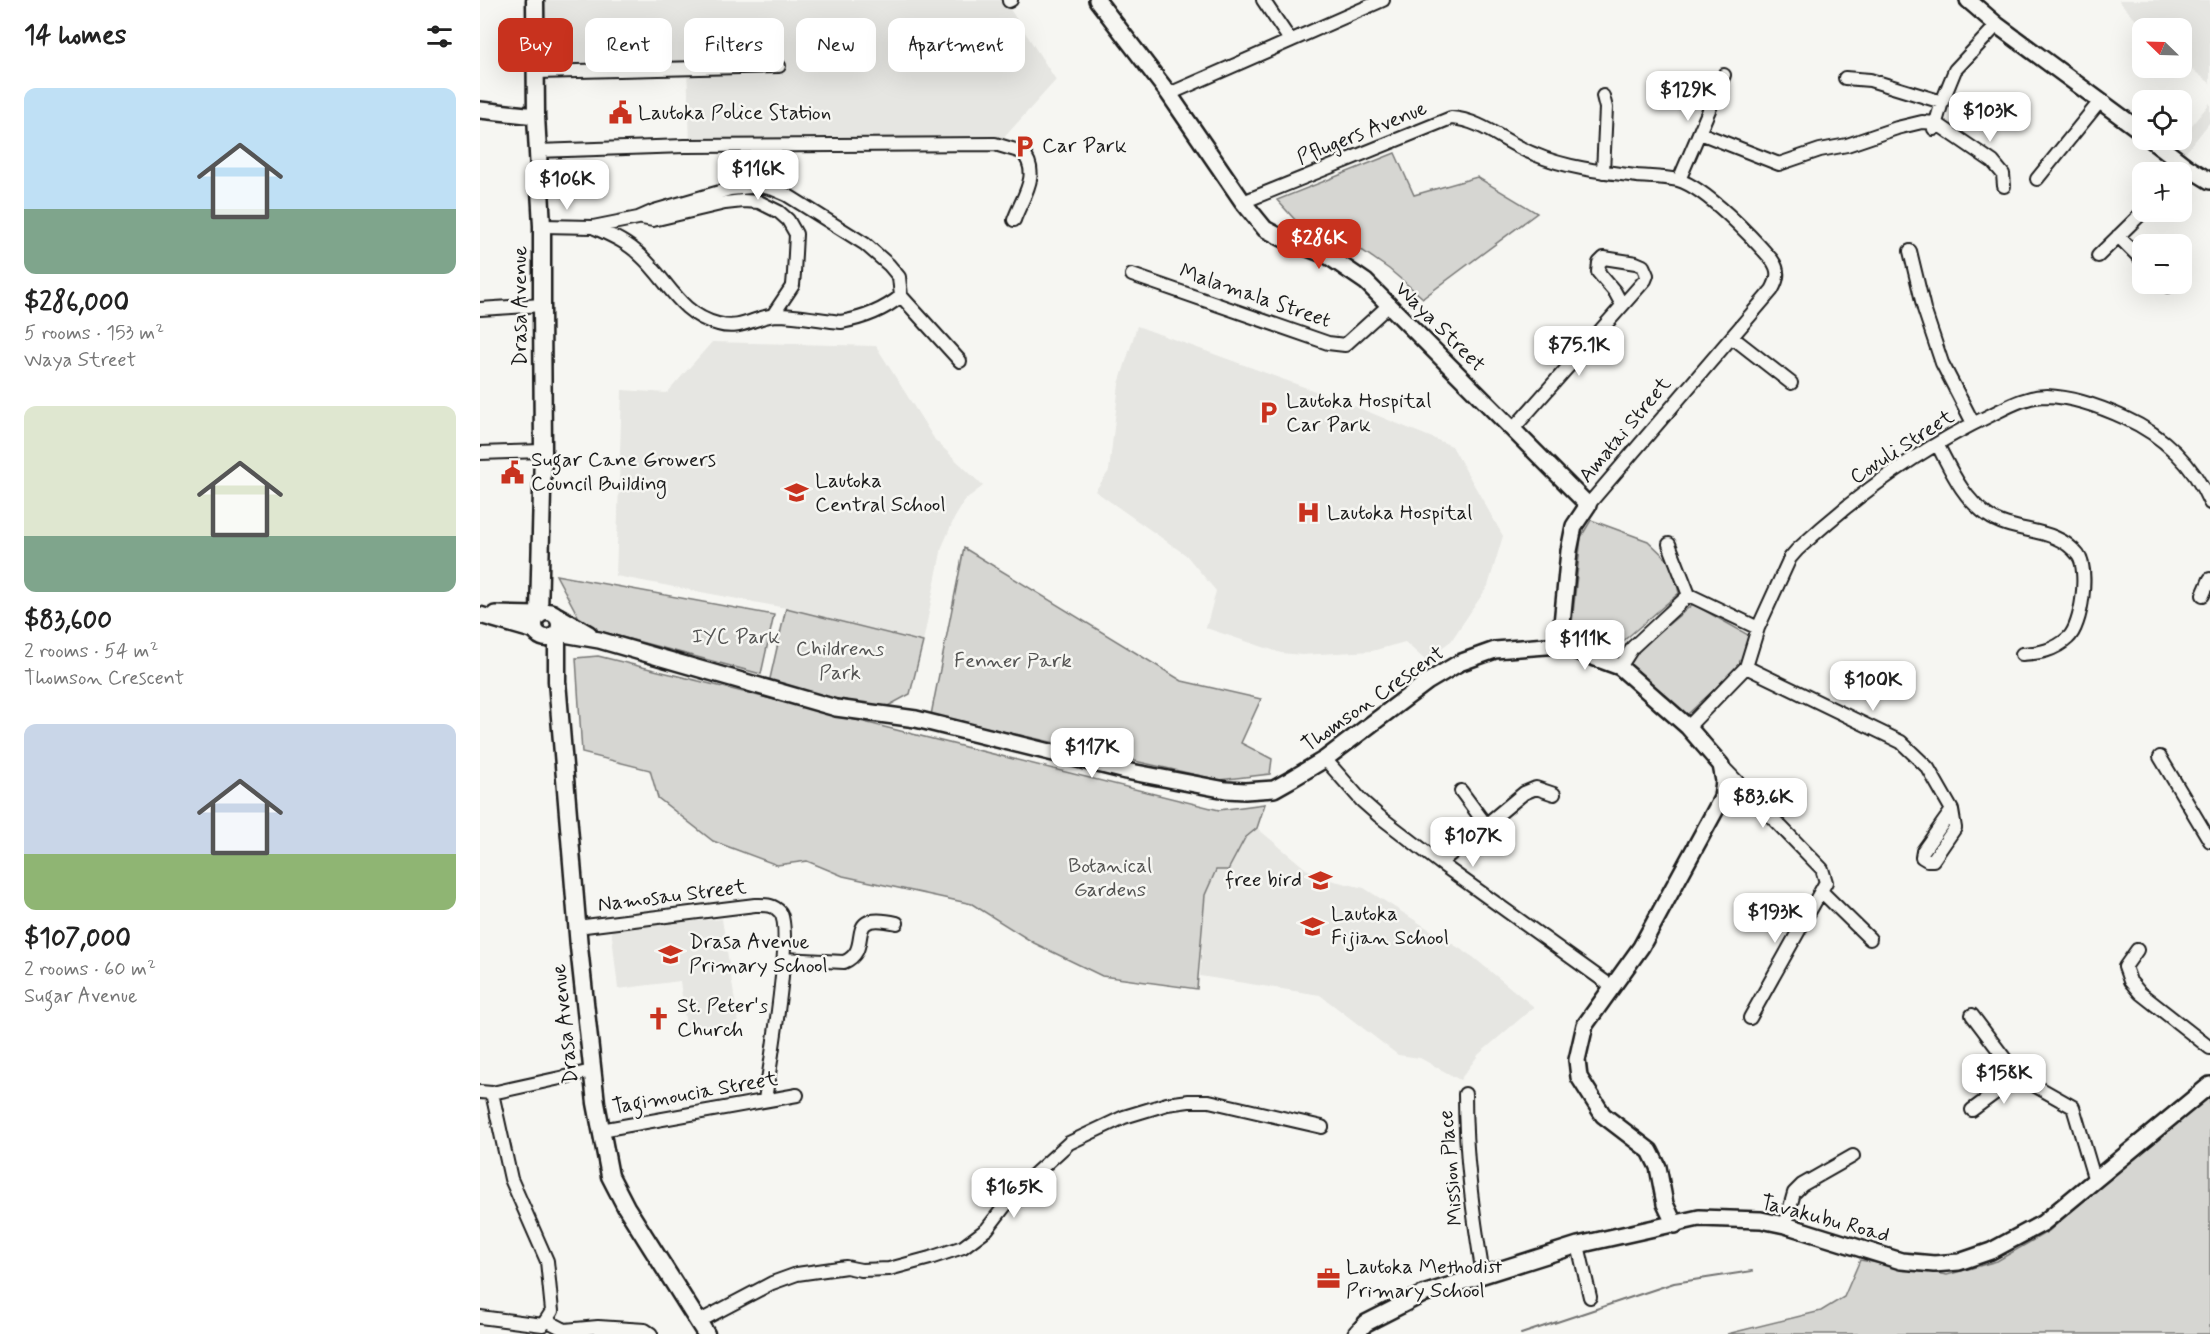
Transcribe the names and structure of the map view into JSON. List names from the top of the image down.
{
  "streets": {
    "highway": ["Drasa Avenue"],
    "main road": [
      "Waya Street",
      "Amatai Street",
      "Thomson Crescent",
      "Tavakubu Road"
    ],
    "street": [
      "Pflugers Avenue",
      "Malamala Street",
      "Covuli Street",
      "Namosau Street",
      "Tagimoucia Street",
      "Mission Place"
    ]
  },
  "crossings": [
    ["Pflugers Avenue", "Waya Street"],
    ["Pflugers Avenue", "Amatai Street"],
    ["Malamala Street", "Waya Street"],
    ["Drasa Avenue", "Thomson Crescent"],
    ["Drasa Avenue", "Namosau Street"],
    ["Drasa Avenue", "Tagimoucia Street"],
    ["Waya Street", "Amatai Street"],
    ["Amatai Street", "Thomson Crescent"],
    ["Covuli Street", "Thomson Crescent"],
    ["Mission Place", "Tavakubu Road"]
  ],
  "parks": [
    "IYC Park",
    "Childrens Park",
    "Fenner Park",
    "Botanical Gardens"
  ],
  "places": {
    "public building": ["Lautoka Police Station", "Sugar Cane Growers Council Building"],
    "parking": ["Car Park", "Lautoka Hospital Car Park"],
    "school or university": [
      "Lautoka Central School",
      "free bird",
      "Lautoka Fijian School",
      "Drasa Avenue Primary School"
    ],
    "hospital": ["Lautoka Hospital"],
    "church": ["St. Peter's Church"],
    "office": ["Lautoka Methodist Primary School"]
  },
  "north": "top left",
  "page": {
    "heading": "14 homes",
    "map_buttons": ["+", "−"],
    "chip": [
      "Buy",
      "Rent",
      "Filters",
      "New",
      "Apartment"
    ],
    "price": [
      "$129K",
      "$103K",
      "$116K",
      "$106K",
      "$286K",
      "$75.1K",
      "$111K",
      "$100K",
      "$117K",
      "$83.6K",
      "$107K",
      "$193K",
      "$158K",
      "$165K"
    ],
    "list": [
      {
        "name": "$286,000",
        "note": "5 rooms · 153 m² · Waya Street"
      },
      {
        "name": "$83,600",
        "note": "2 rooms · 54 m² · Thomson Crescent"
      },
      {
        "name": "$107,000",
        "note": "2 rooms · 60 m² · Sugar Avenue"
      }
    ]
  }
}
